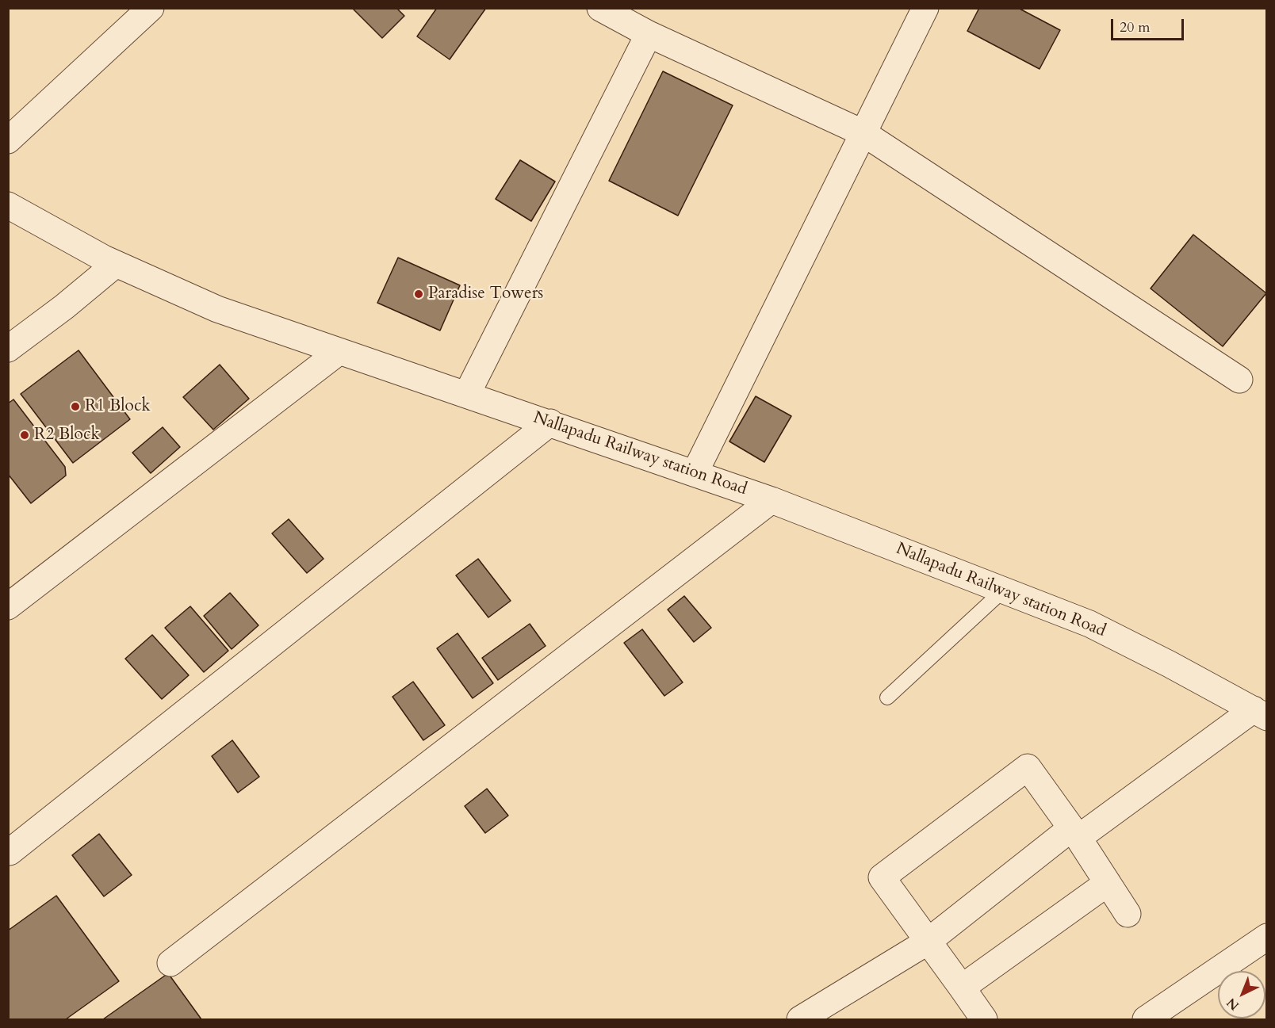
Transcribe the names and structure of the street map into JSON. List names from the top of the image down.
{
  "streets": {
    "street": ["Nallapadu Railway station Road"]
  },
  "places": ["Paradise Towers", "R1 Block", "R2 Block"],
  "scale_bar": "20 m",
  "north": "bottom left"
}
